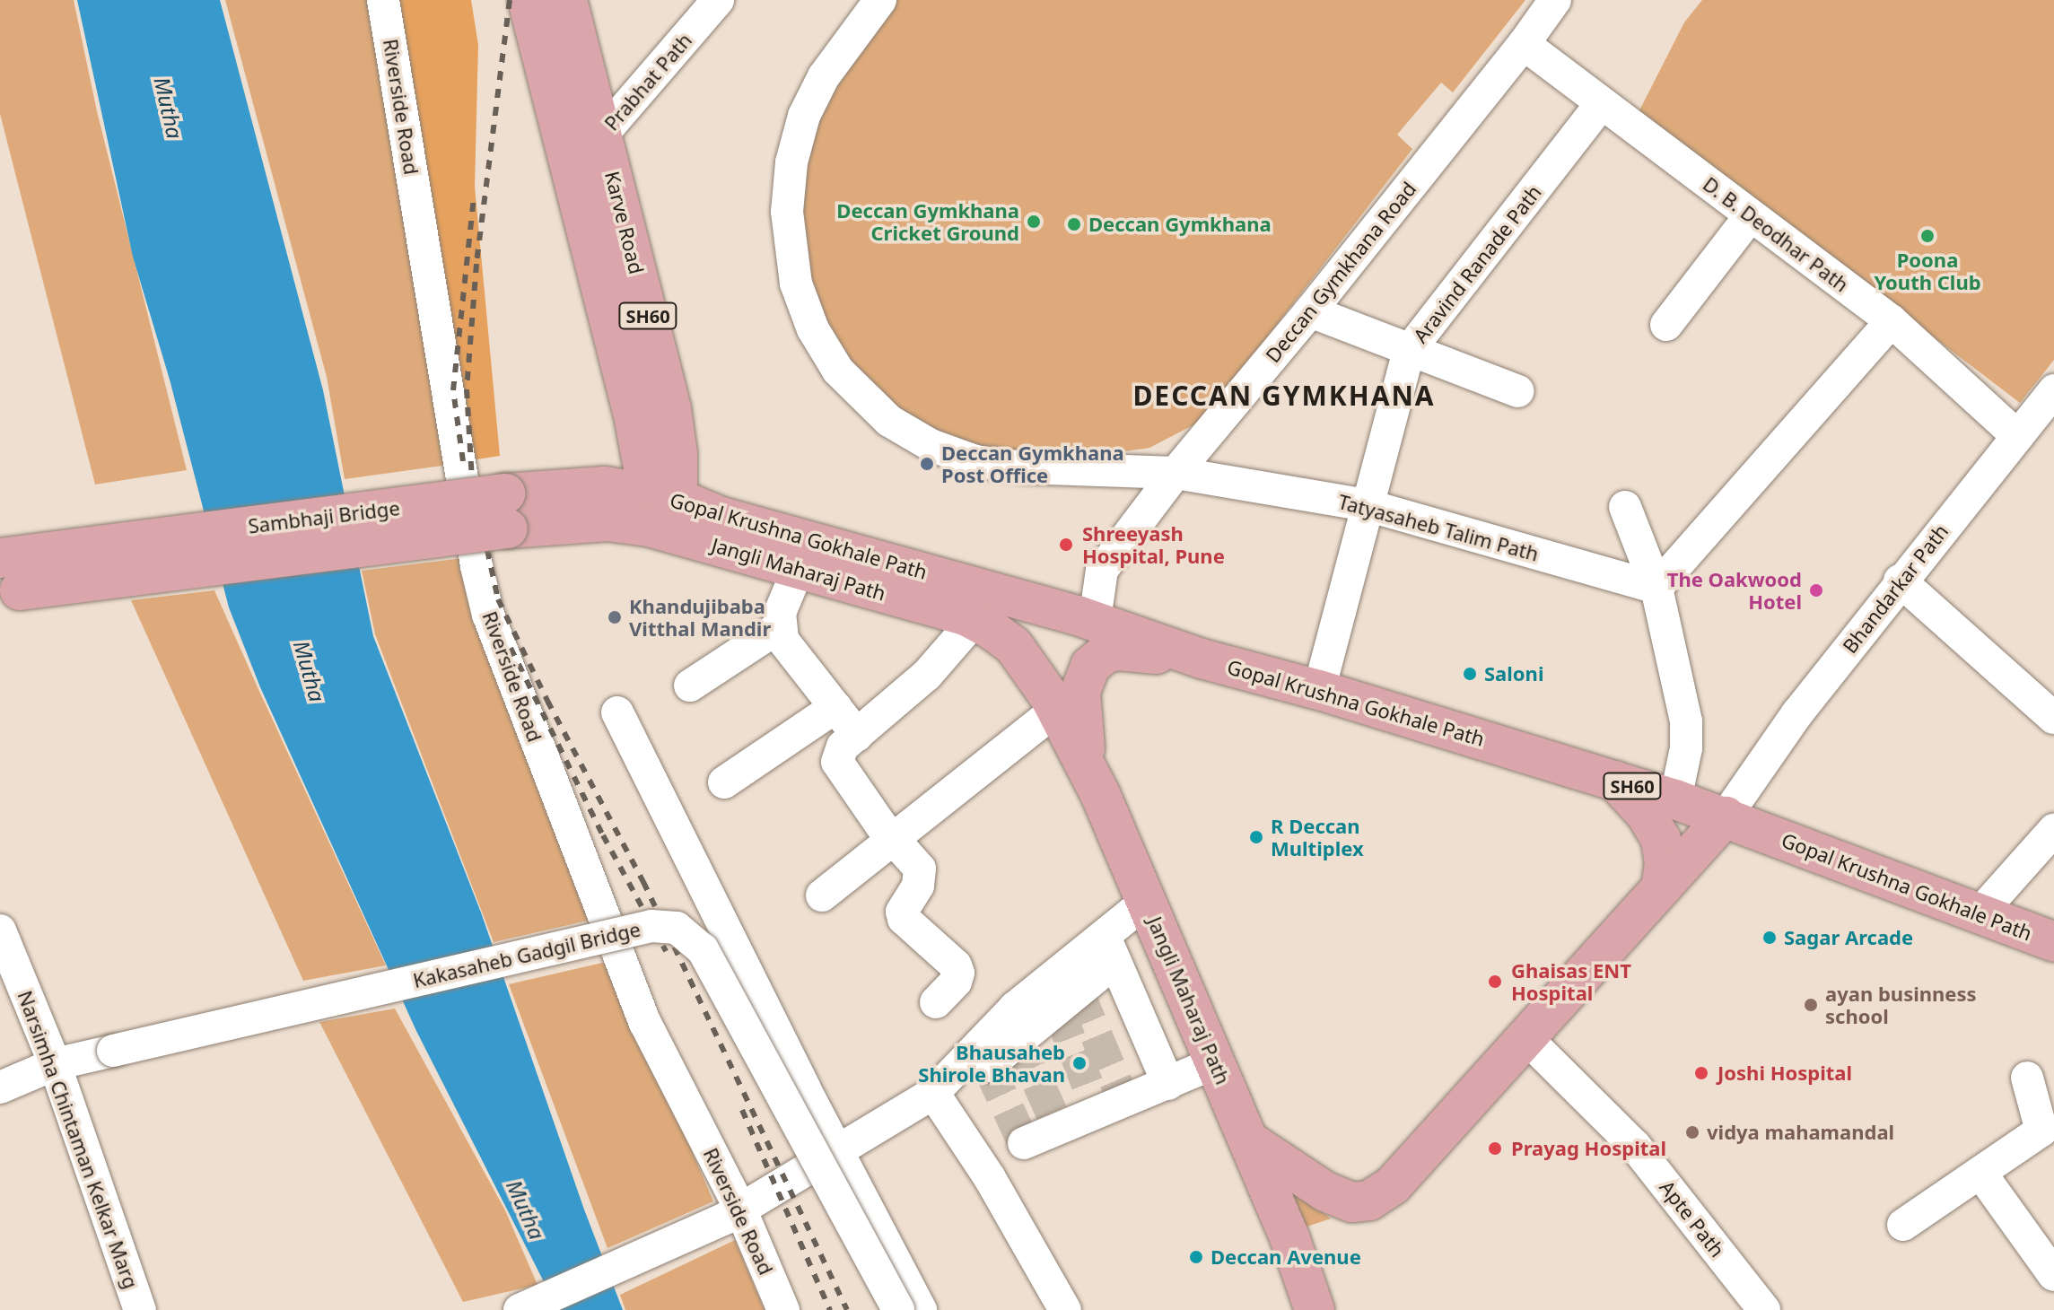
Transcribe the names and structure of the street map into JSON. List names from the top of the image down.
{
  "streets": {
    "main road": [
      "Karve Road",
      "SH60",
      "Sambhaji Bridge",
      "Gopal Krushna Gokhale Path",
      "Jangli Maharaj Path"
    ],
    "street": [
      "Prabhat Path",
      "Riverside Road",
      "D. B. Deodhar Path",
      "Aravind Ranade Path",
      "Deccan Gymkhana Road",
      "Tatyasaheb Talim Path",
      "Bhandarkar Path",
      "Kakasaheb Gadgil Bridge",
      "Narsimha Chintaman Kelkar Marg",
      "Apte Path"
    ]
  },
  "crossings": [
    ["Prabhat Path", "Karve Road"],
    ["Karve Road", "Sambhaji Bridge"],
    ["Karve Road", "Gopal Krushna Gokhale Path"],
    ["Karve Road", "Jangli Maharaj Path"],
    ["D. B. Deodhar Path", "Aravind Ranade Path"],
    ["D. B. Deodhar Path", "Deccan Gymkhana Road"],
    ["D. B. Deodhar Path", "Bhandarkar Path"],
    ["Aravind Ranade Path", "Tatyasaheb Talim Path"],
    ["Aravind Ranade Path", "Gopal Krushna Gokhale Path"],
    ["Deccan Gymkhana Road", "Tatyasaheb Talim Path"],
    ["Deccan Gymkhana Road", "Gopal Krushna Gokhale Path"],
    ["Sambhaji Bridge", "Gopal Krushna Gokhale Path"],
    ["Sambhaji Bridge", "Jangli Maharaj Path"],
    ["Gopal Krushna Gokhale Path", "Jangli Maharaj Path"],
    ["Gopal Krushna Gokhale Path", "Bhandarkar Path"],
    ["Kakasaheb Gadgil Bridge", "Narsimha Chintaman Kelkar Marg"]
  ],
  "districts": ["DECCAN GYMKHANA"],
  "water": ["Mutha"],
  "places": [
    "Deccan Gymkhana Cricket Ground",
    "Deccan Gymkhana",
    "Poona Youth Club",
    "Deccan Gymkhana Post Office",
    "Shreeyash Hospital, Pune",
    "The Oakwood Hotel",
    "Khandujibaba Vitthal Mandir",
    "Saloni",
    "R Deccan Multiplex",
    "Sagar Arcade",
    "Ghaisas ENT Hospital",
    "ayan businness school",
    "Bhausaheb Shirole Bhavan",
    "Joshi Hospital",
    "vidya mahamandal",
    "Prayag Hospital",
    "Deccan Avenue"
  ]
}
